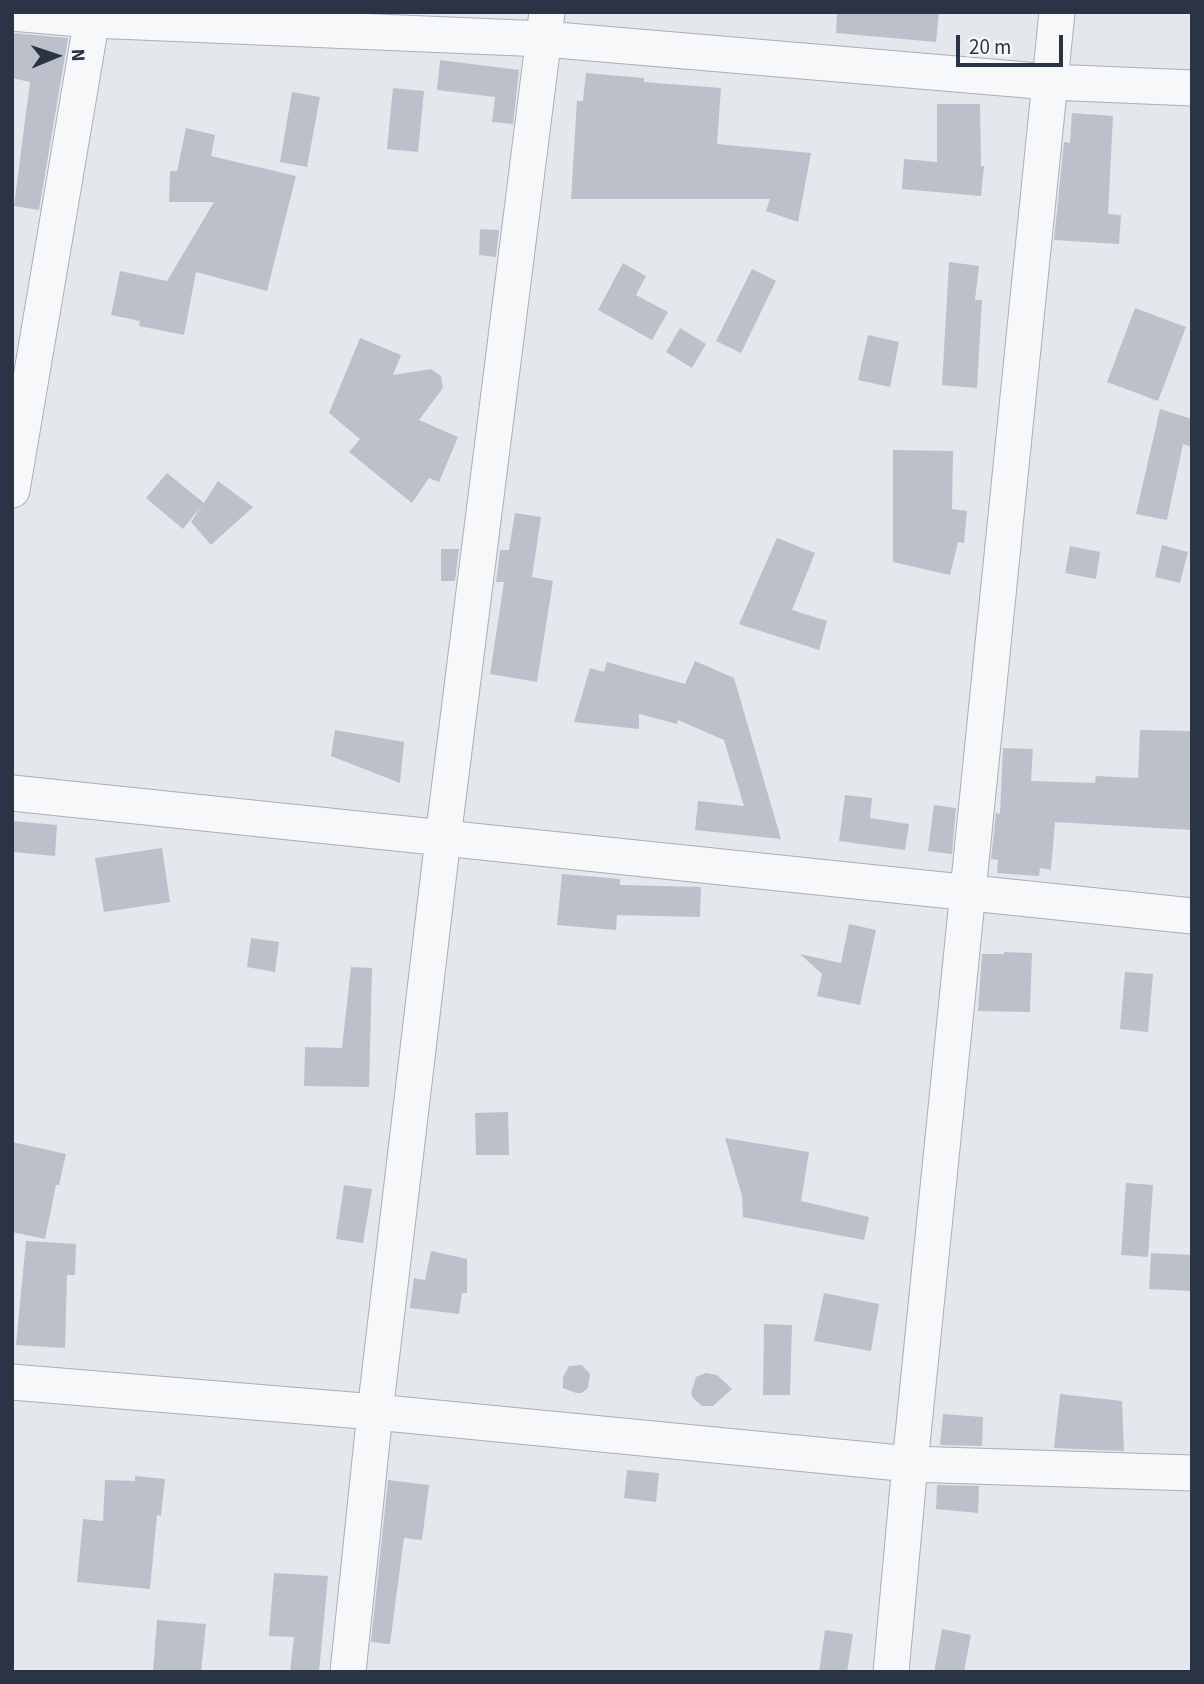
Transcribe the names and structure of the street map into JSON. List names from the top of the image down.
{
  "scale_bar": "20 m",
  "north": "right"
}
